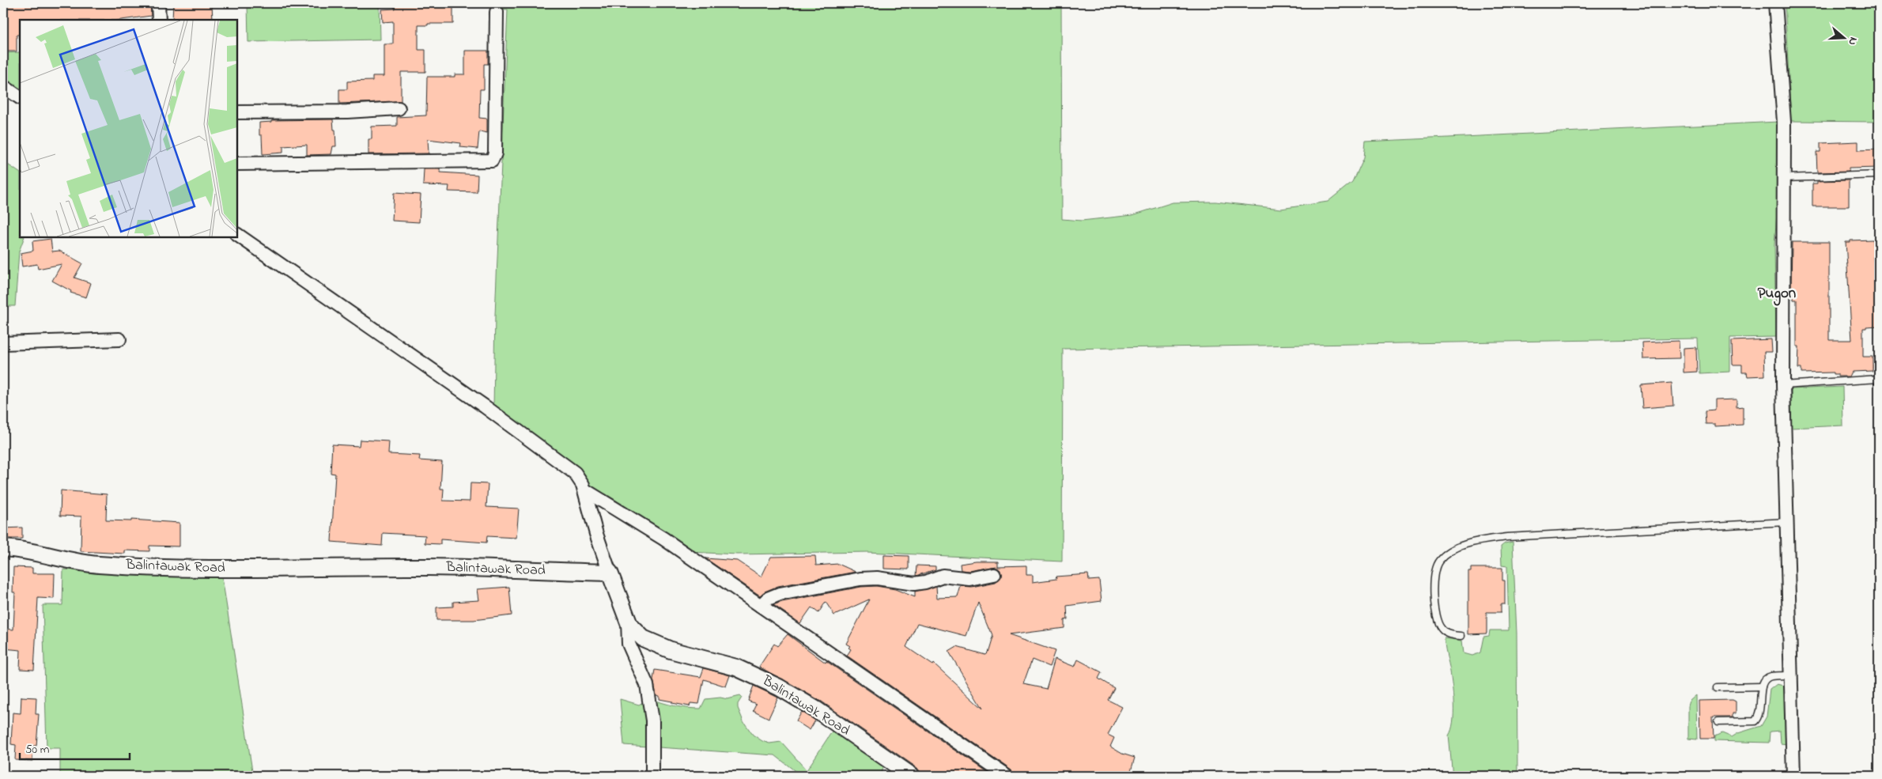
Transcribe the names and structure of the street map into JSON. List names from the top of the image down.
{
  "streets": {
    "street": ["Balintawak Road"]
  },
  "districts": ["Pugon"],
  "scale_bar": "50 m",
  "north": "right"
}
